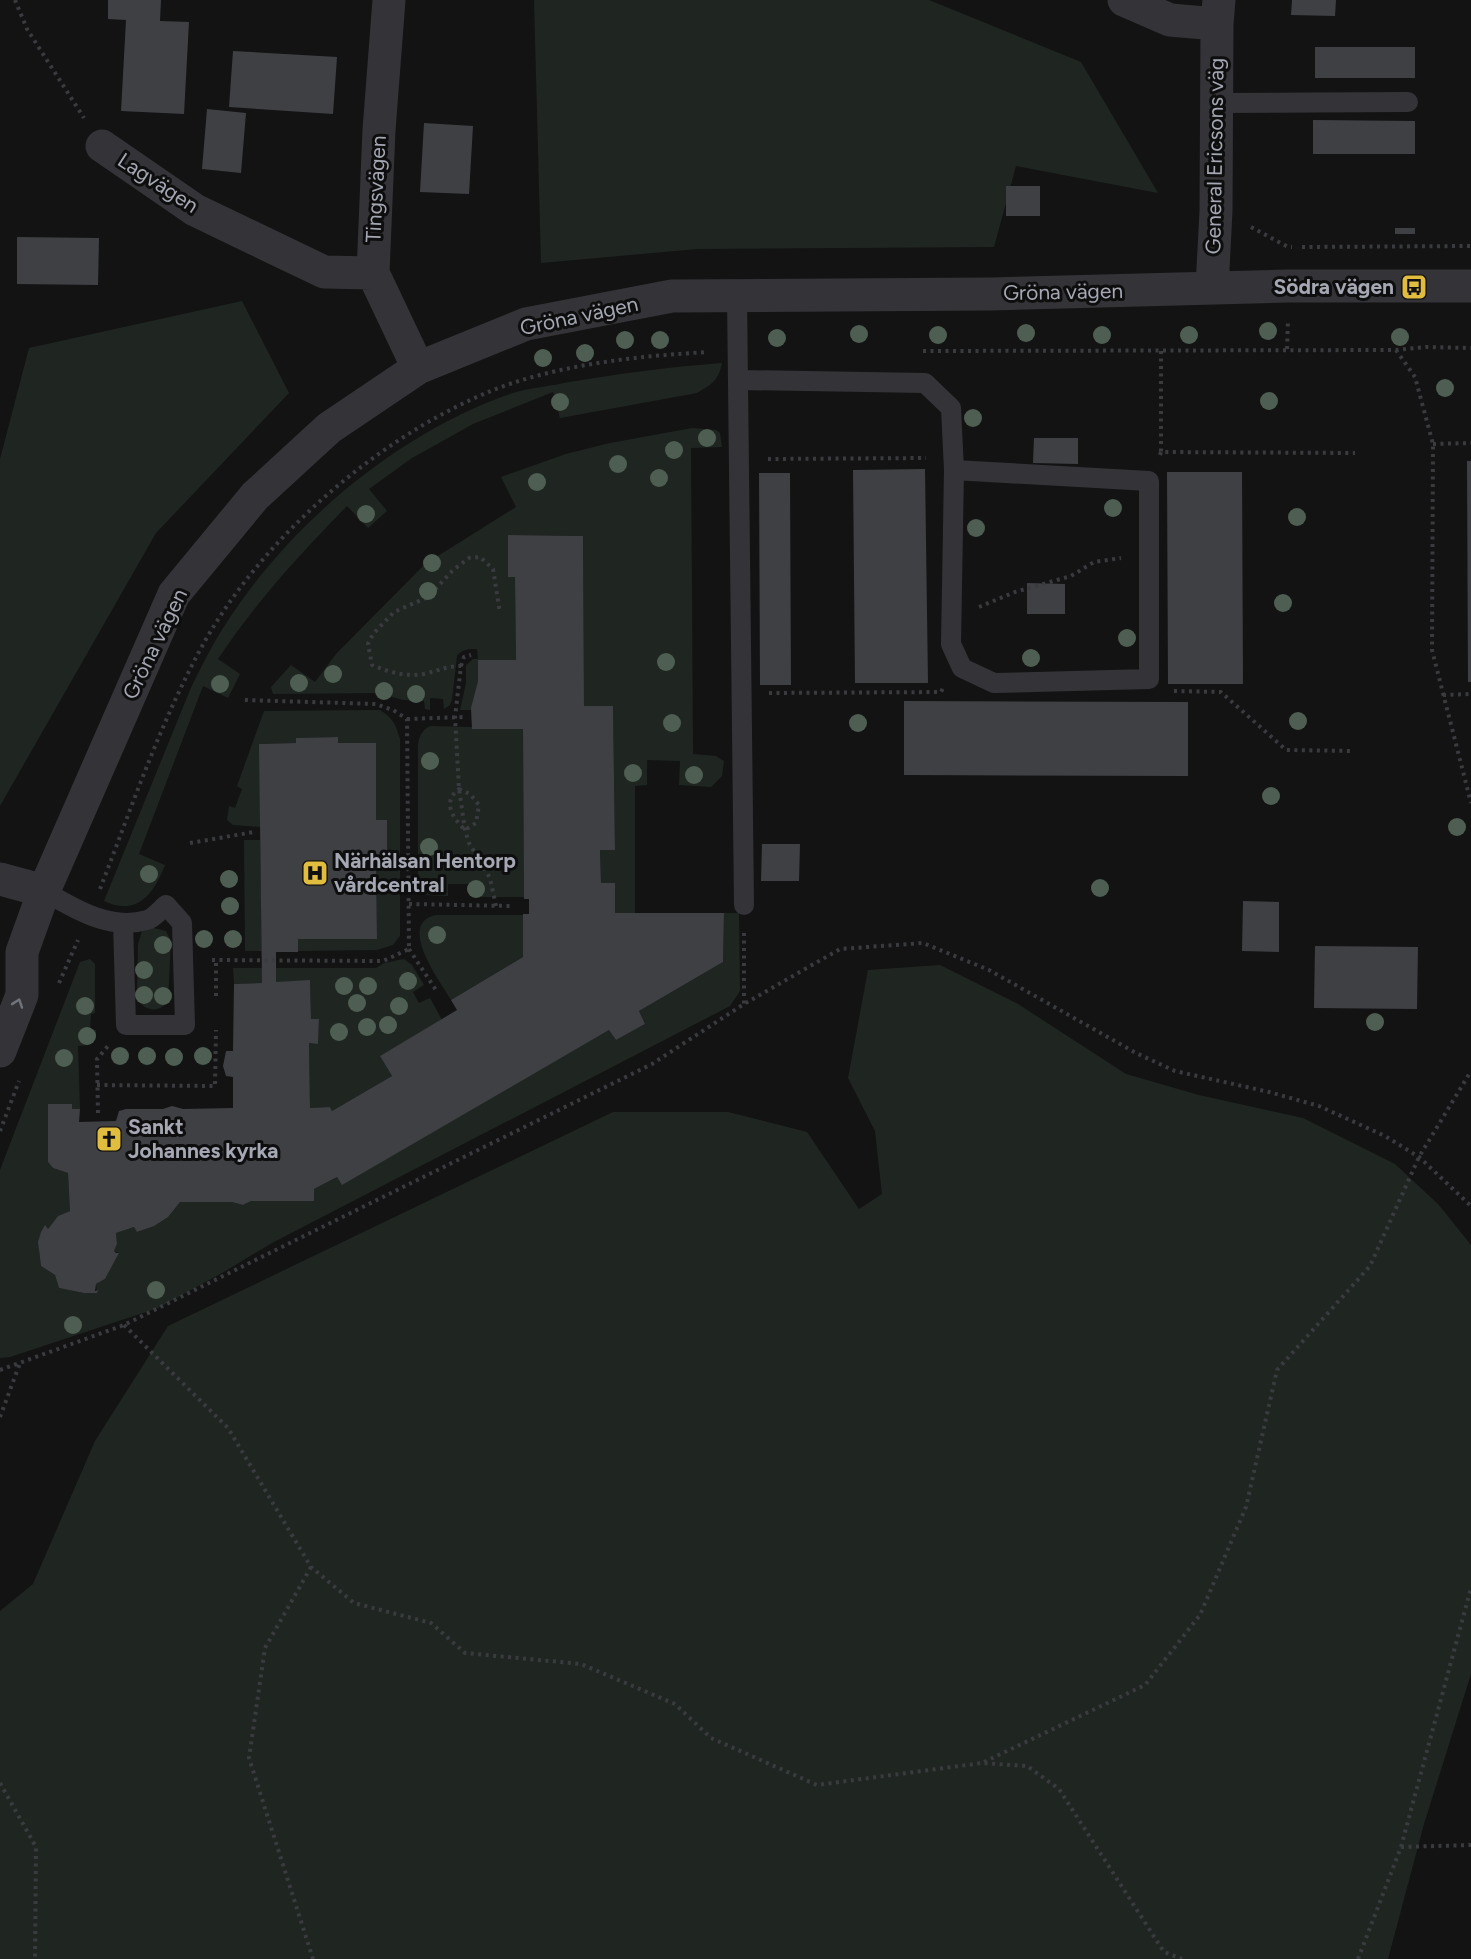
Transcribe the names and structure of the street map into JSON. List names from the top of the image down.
{
  "streets": {
    "street": [
      "General Ericsons väg",
      "Lagvägen",
      "Tingsvägen",
      "Gröna vägen"
    ]
  },
  "crossings": [
    ["General Ericsons väg", "Gröna vägen"],
    ["Lagvägen", "Tingsvägen"],
    ["Tingsvägen", "Gröna vägen"]
  ],
  "places": {
    "bus stop": ["Södra vägen"],
    "hospital": ["Närhälsan Hentorp vårdcentral"],
    "church": ["Sankt Johannes kyrka"]
  }
}
